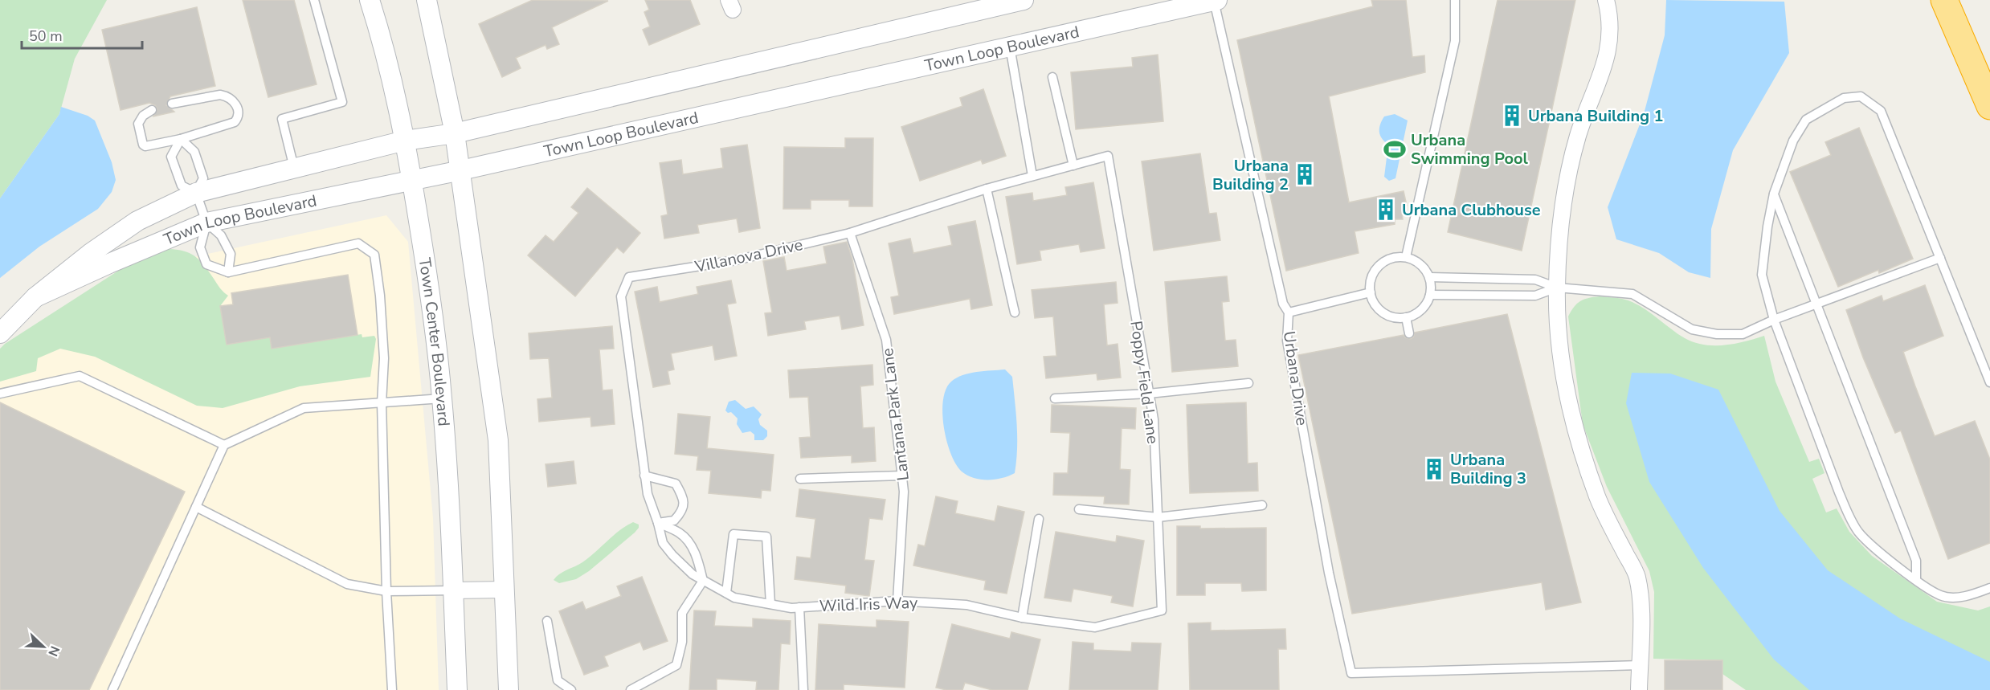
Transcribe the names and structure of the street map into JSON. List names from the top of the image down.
{
  "streets": {
    "street": ["Town Loop Boulevard", "Town Center Boulevard"],
    "lane": [
      "Villanova Drive",
      "Urbana Drive",
      "Poppy Field Lane",
      "Lantana Park Lane",
      "Wild Iris Way"
    ]
  },
  "crossings": [
    ["Town Loop Boulevard", "Town Center Boulevard"],
    ["Town Loop Boulevard", "Urbana Drive"],
    ["Villanova Drive", "Poppy Field Lane"],
    ["Villanova Drive", "Lantana Park Lane"],
    ["Villanova Drive", "Wild Iris Way"],
    ["Poppy Field Lane", "Wild Iris Way"],
    ["Lantana Park Lane", "Wild Iris Way"]
  ],
  "places": {
    "building": [
      "Urbana Building 1",
      "Urbana Building 2",
      "Urbana Clubhouse",
      "Urbana Building 3"
    ],
    "sports": ["Urbana Swimming Pool"]
  },
  "scale_bar": "50 m",
  "north": "bottom right"
}
